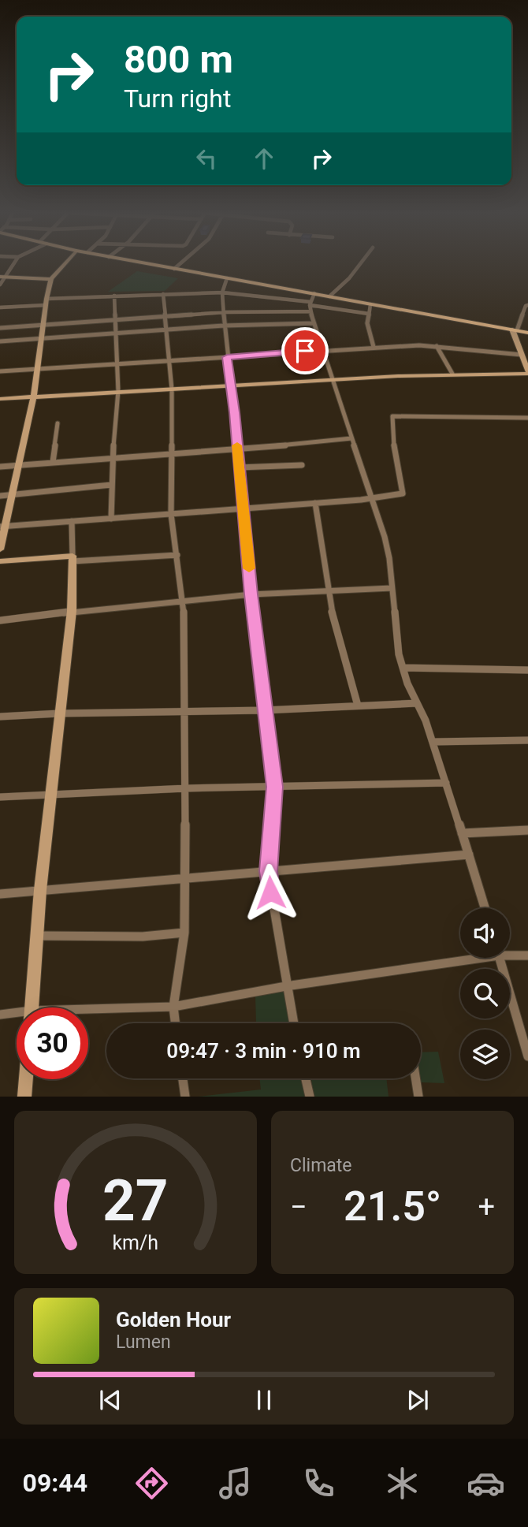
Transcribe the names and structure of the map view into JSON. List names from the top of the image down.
{
  "page": {
    "turn": ["800 m", "Turn right"],
    "limit": "30",
    "trip": "09:47 · 3 min · 910 m",
    "tile": "Climate",
    "heat": ["−", "21.5°", "+"],
    "song": ["Golden Hour", "Lumen"],
    "tabs": "09:44",
    "gauge": ["27", "km/h"]
  }
}
